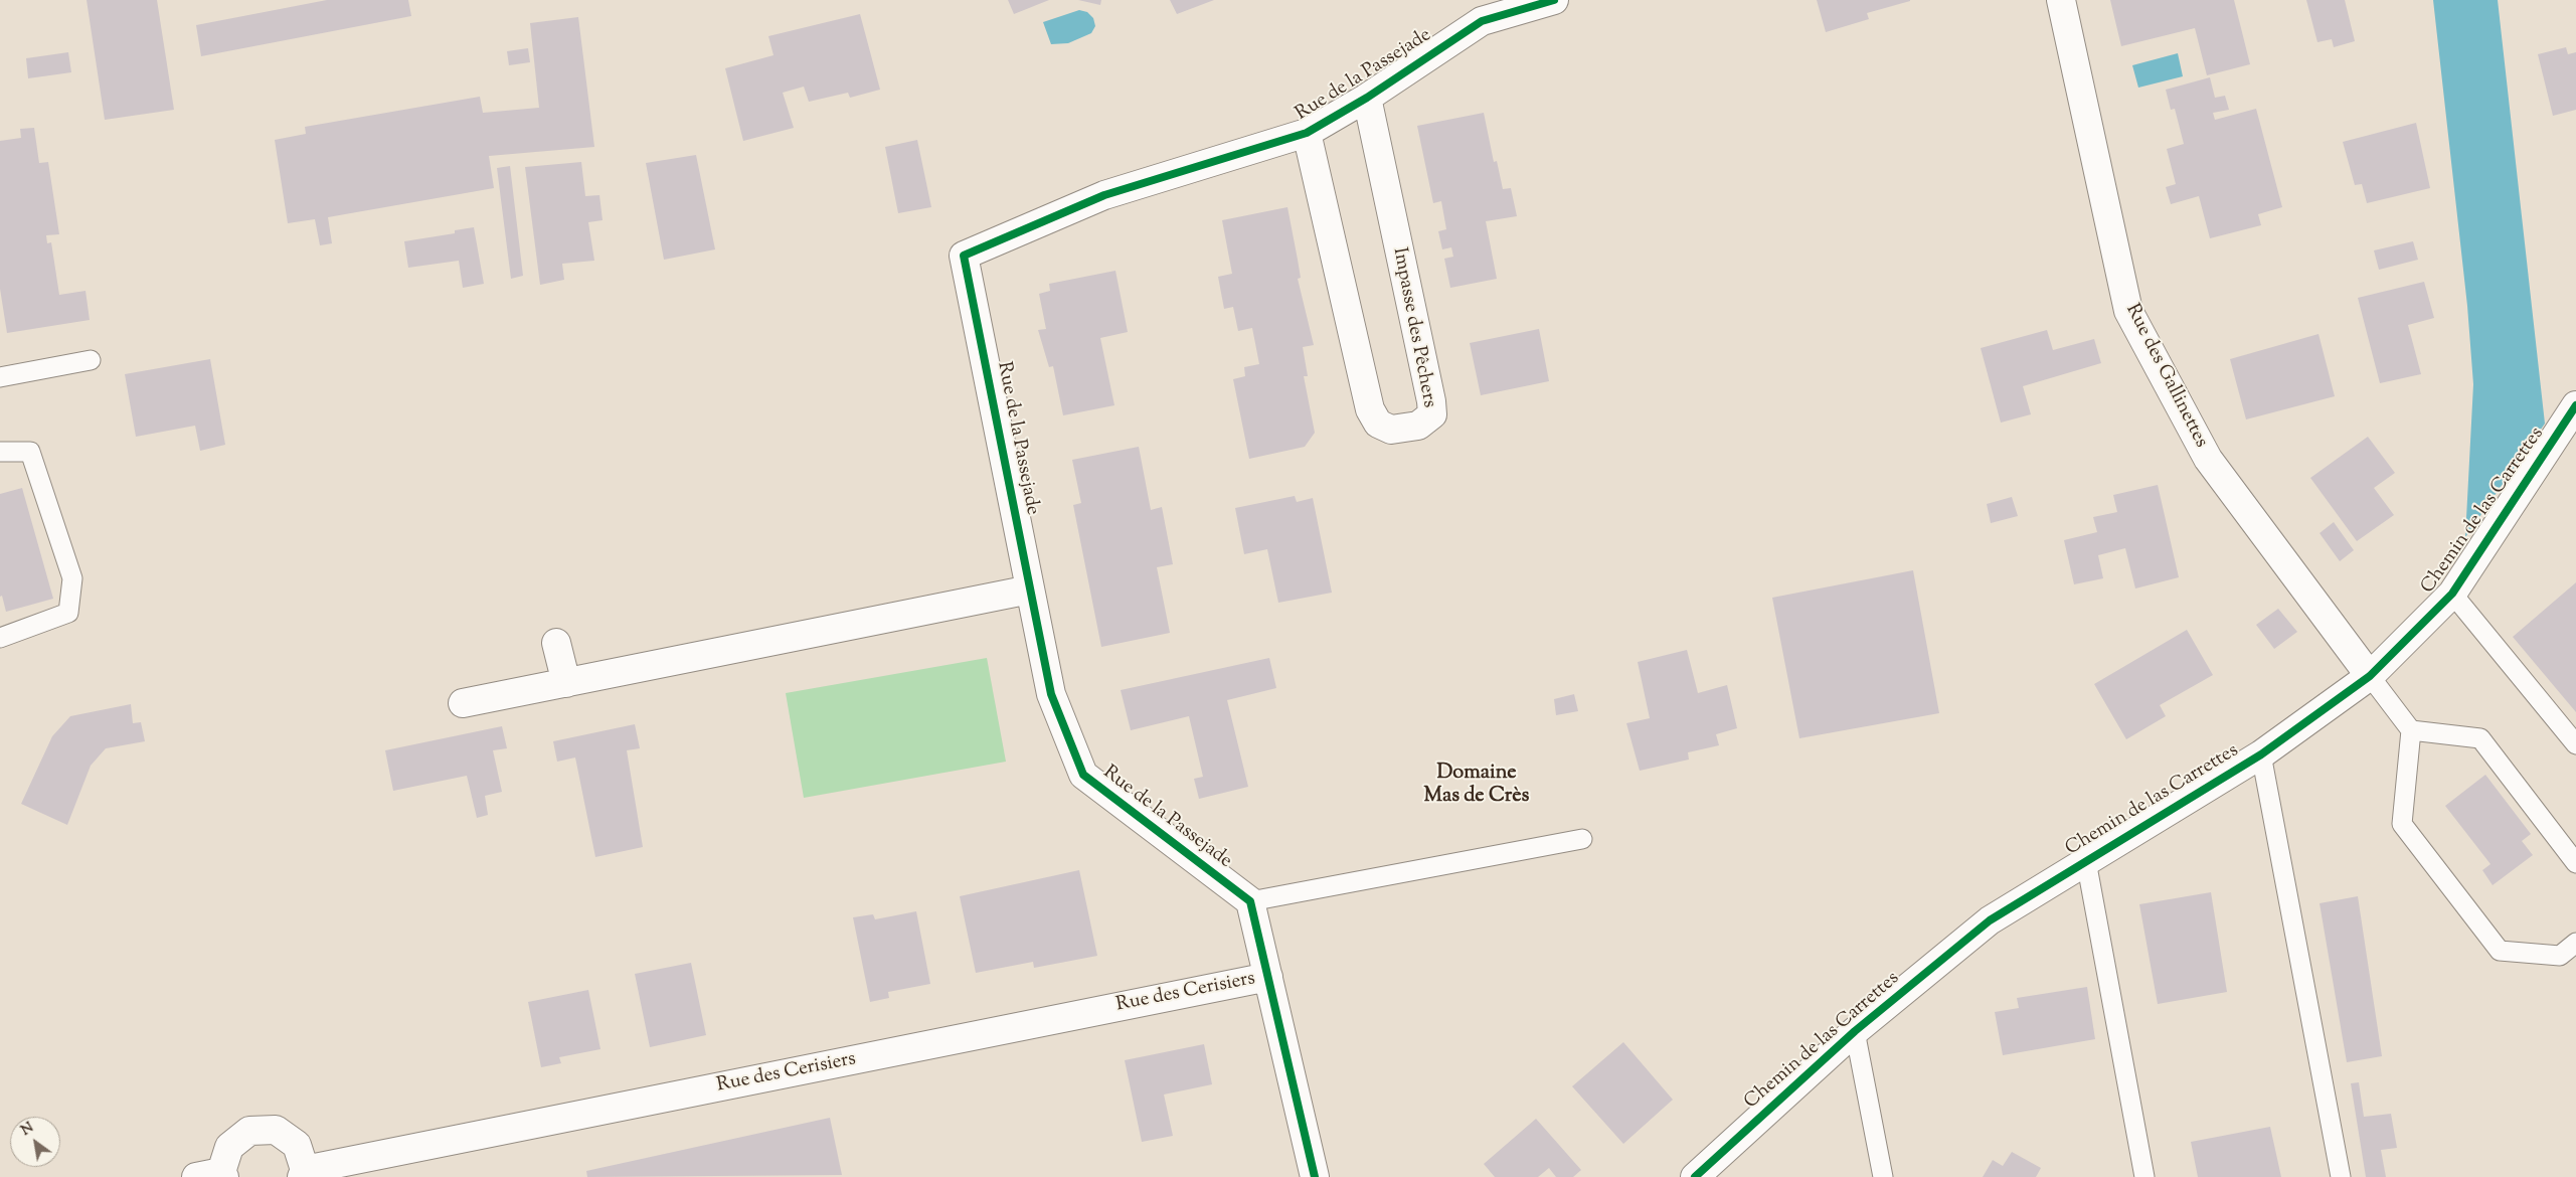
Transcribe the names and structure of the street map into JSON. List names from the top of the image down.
{
  "streets": {
    "street": [
      "Rue de la Passejade",
      "Impasse des Pêchers",
      "Rue des Gallinettes",
      "Chemin de las Carrettes",
      "Rue des Cerisiers"
    ]
  },
  "crossings": [
    ["Rue de la Passejade", "Impasse des Pêchers"],
    ["Rue des Gallinettes", "Chemin de las Carrettes"]
  ],
  "districts": ["Domaine Mas de Crès"],
  "north": "top left"
}
